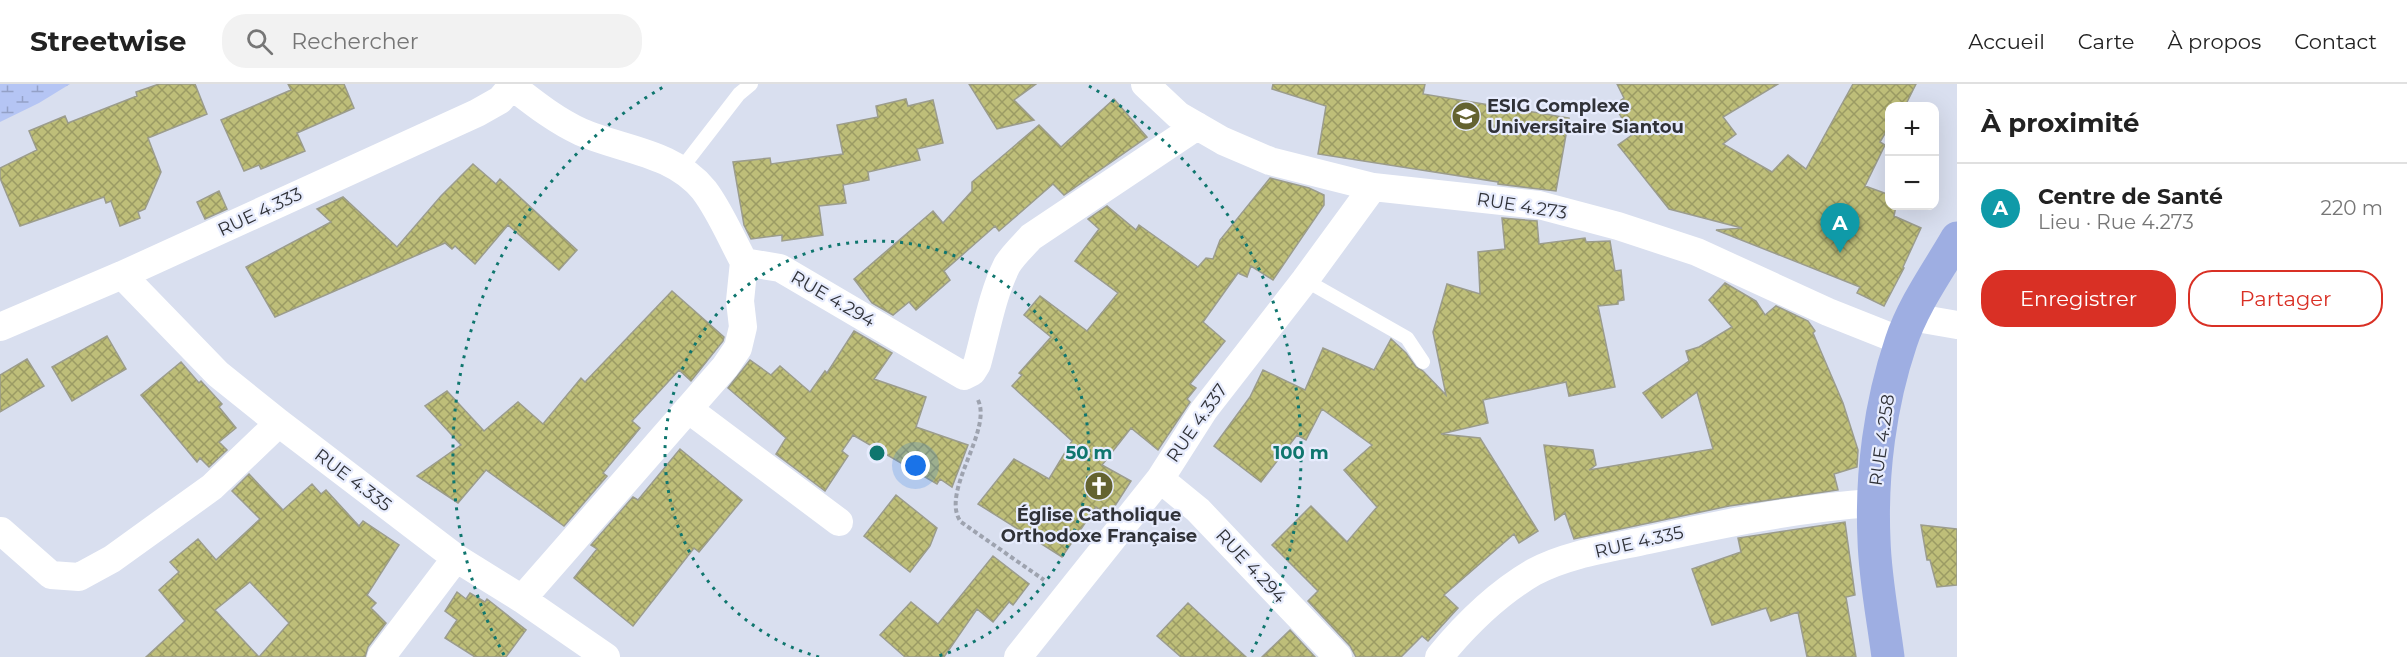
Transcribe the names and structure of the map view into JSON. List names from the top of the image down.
{
  "streets": {
    "highway": ["RUE 4.258"],
    "street": [
      "RUE 4.273",
      "RUE 4.333",
      "RUE 4.294",
      "RUE 4.337",
      "RUE 4.335"
    ]
  },
  "crossings": [
    ["RUE 4.273", "RUE 4.337"],
    ["RUE 4.273", "RUE 4.258"],
    ["RUE 4.333", "RUE 4.335"],
    ["RUE 4.294", "RUE 4.337"],
    ["RUE 4.258", "RUE 4.335"]
  ],
  "places": {
    "school or university": ["ESIG Complexe Universitaire Siantou"],
    "church": ["Église Catholique Orthodoxe Française"]
  },
  "page": {
    "header": "Streetwise",
    "search": "Rechercher",
    "nav": [
      "Accueil",
      "Carte",
      "À propos",
      "Contact"
    ],
    "heading": "À proximité",
    "map_buttons": ["+", "−"],
    "list": [
      {
        "mark": "A",
        "name": "Centre de Santé",
        "note": "Lieu · Rue 4.273",
        "value": "220 m"
      }
    ],
    "pins": "A",
    "buttons": ["Enregistrer", "Partager"]
  },
  "rings": ["50 m", "100 m"]
}
